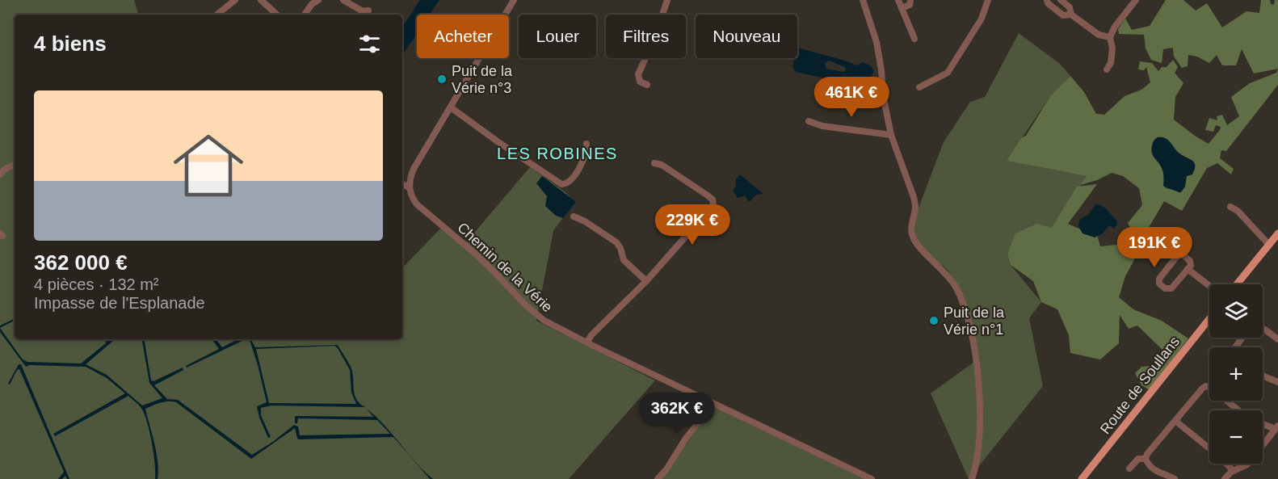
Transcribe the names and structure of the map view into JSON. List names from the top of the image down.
{
  "streets": {
    "main road": ["Route de Soullans"],
    "street": ["Chemin de la Vérie"]
  },
  "districts": ["LES ROBINES"],
  "places": ["Puit de la Vérie n°3", "Puit de la Vérie n°1"],
  "page": {
    "chip": [
      "Acheter",
      "Louer",
      "Filtres",
      "Nouveau"
    ],
    "heading": "4 biens",
    "list": [
      {
        "name": "362 000 €",
        "note": "4 pièces · 132 m² · Impasse de l'Esplanade"
      }
    ],
    "price": [
      "461K €",
      "229K €",
      "191K €",
      "362K €"
    ],
    "map_buttons": ["+", "−"]
  }
}
